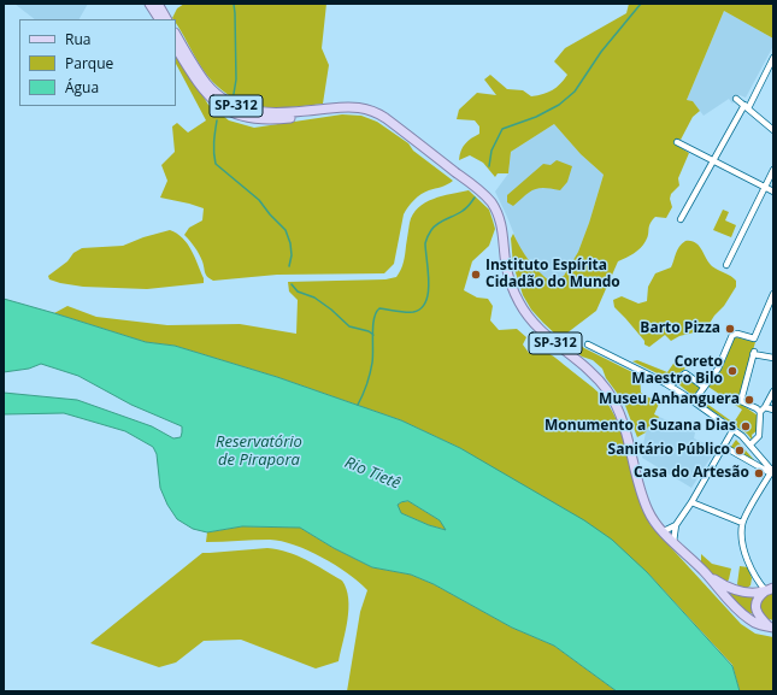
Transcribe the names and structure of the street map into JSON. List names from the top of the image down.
{
  "streets": {
    "main road": ["SP-312"]
  },
  "water": ["Reservatório de Pirapora", "Rio Tietê"],
  "places": [
    "Instituto Espírita Cidadão do Mundo",
    "Barto Pizza",
    "Coreto Maestro Bilo",
    "Museu Anhanguera",
    "Monumento a Suzana Dias",
    "Sanitário Público",
    "Casa do Artesão"
  ],
  "legend": ["Rua", "Parque", "Água"]
}
